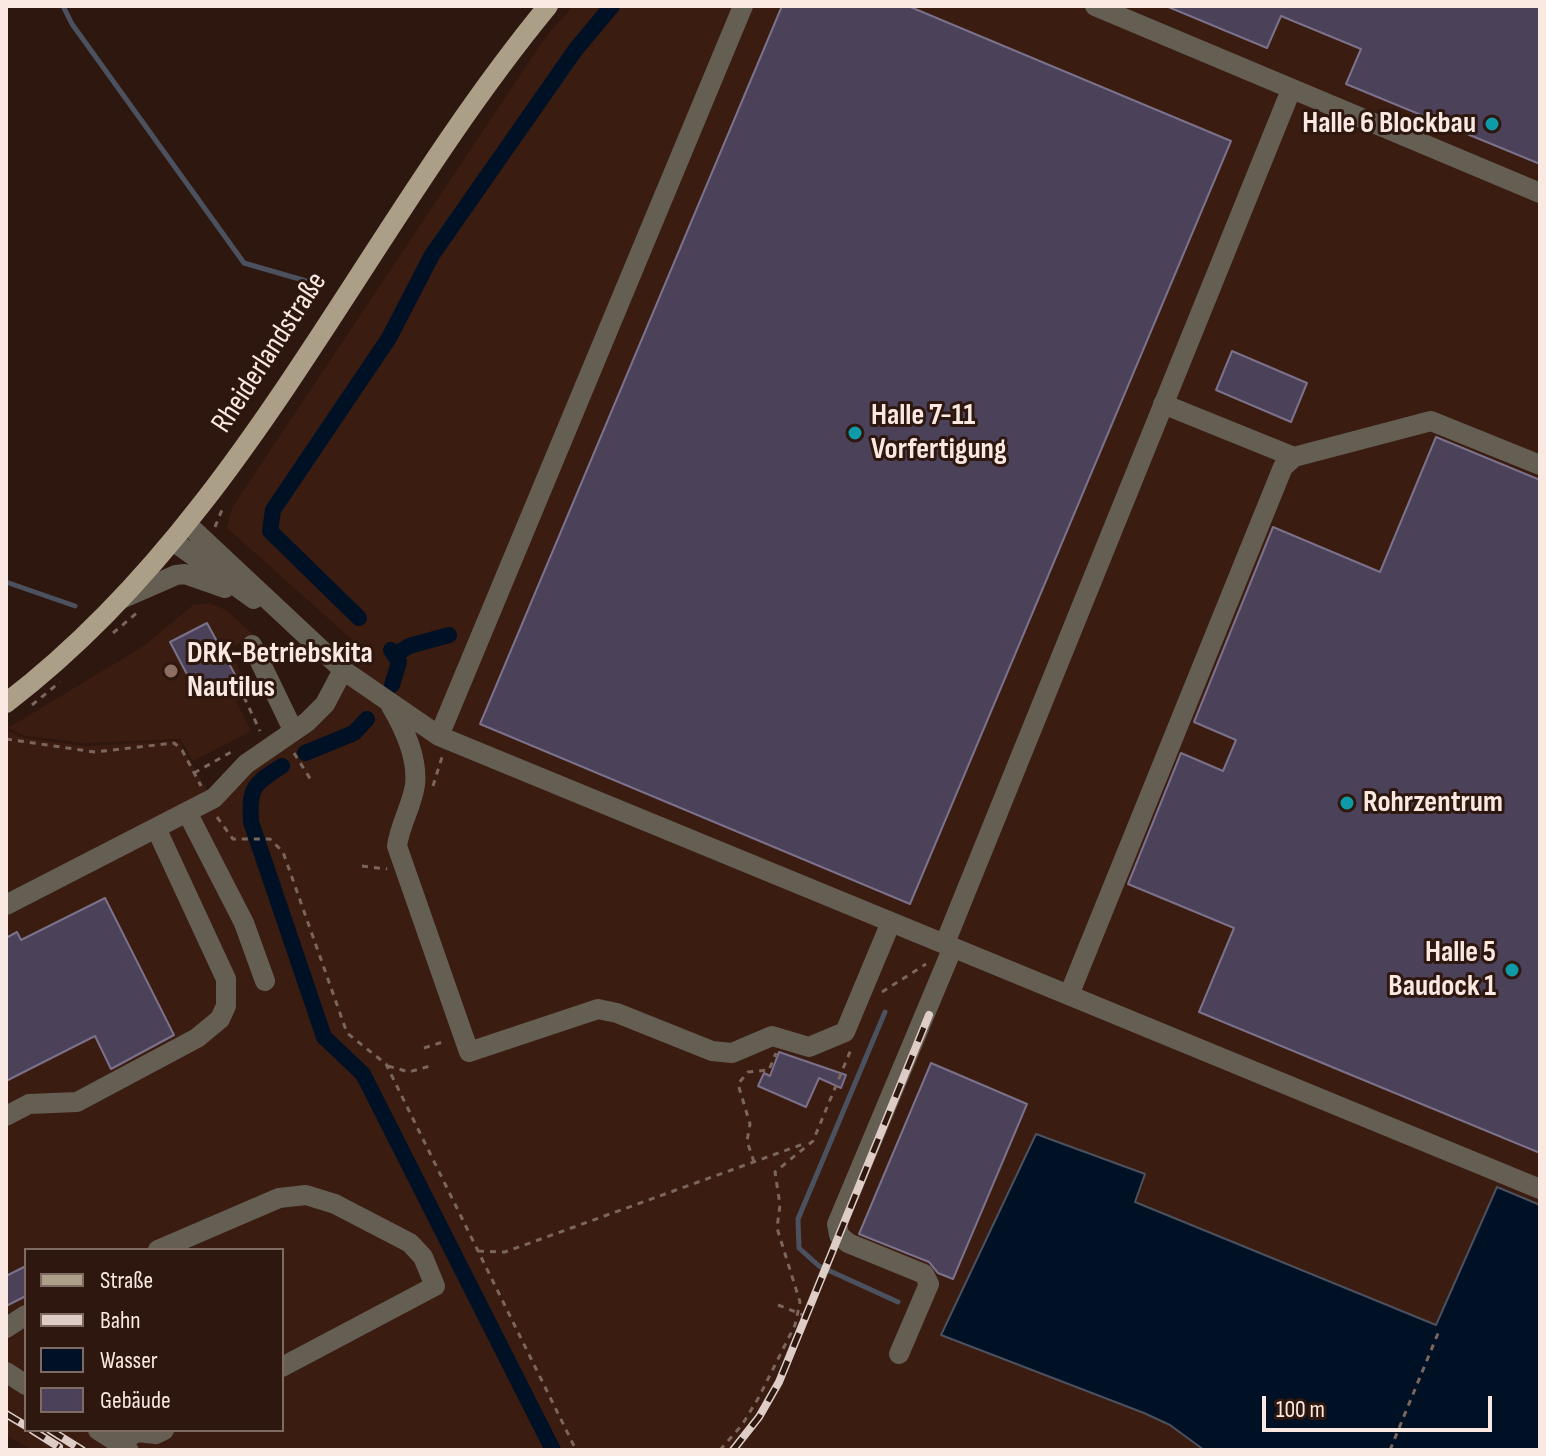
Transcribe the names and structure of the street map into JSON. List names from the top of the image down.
{
  "streets": {
    "main road": ["Rheiderlandstraße"]
  },
  "places": [
    "Halle 6 Blockbau",
    "Halle 7-11 Vorfertigung",
    "DRK-Betriebskita Nautilus",
    "Rohrzentrum",
    "Halle 5 Baudock 1"
  ],
  "legend": [
    "Straße",
    "Bahn",
    "Wasser",
    "Gebäude"
  ],
  "scale_bar": "100 m"
}
